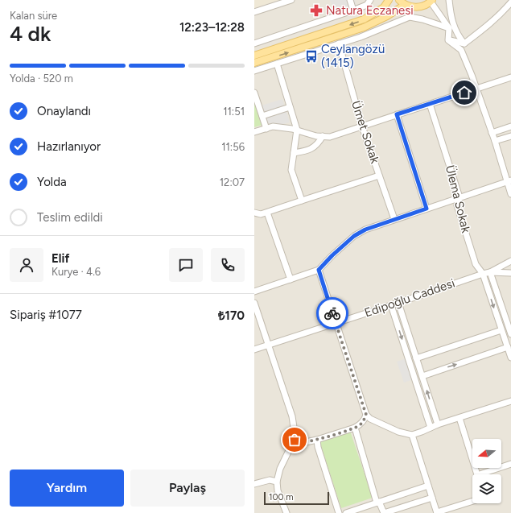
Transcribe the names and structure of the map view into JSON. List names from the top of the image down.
{
  "streets": {
    "street": ["Ümet Sokak", "Ülema Sokak", "Edipoğlu Caddesi"]
  },
  "crossings": [
    ["Ülema Sokak", "Edipoğlu Caddesi"]
  ],
  "places": {
    "pharmacy": ["Natura Eczanesi"],
    "bus stop": ["Ceylangözü (1415)"]
  },
  "scale_bar": "100 m",
  "north": "left",
  "page": {
    "heading": ["4 dk", "Kalan süre", "12:23–12:28"],
    "panel": [
      "Elif",
      "Kurye · 4.6",
      "Sipariş #1077",
      "₺170"
    ],
    "bar": "Yolda · 520 m",
    "list": [
      ["Onaylandı", "11:51"],
      ["Hazırlanıyor", "11:56"],
      ["Yolda", "12:07"],
      "Teslim edildi"
    ],
    "buttons": ["Yardım", "Paylaş"],
    "scale": "100 m"
  }
}
